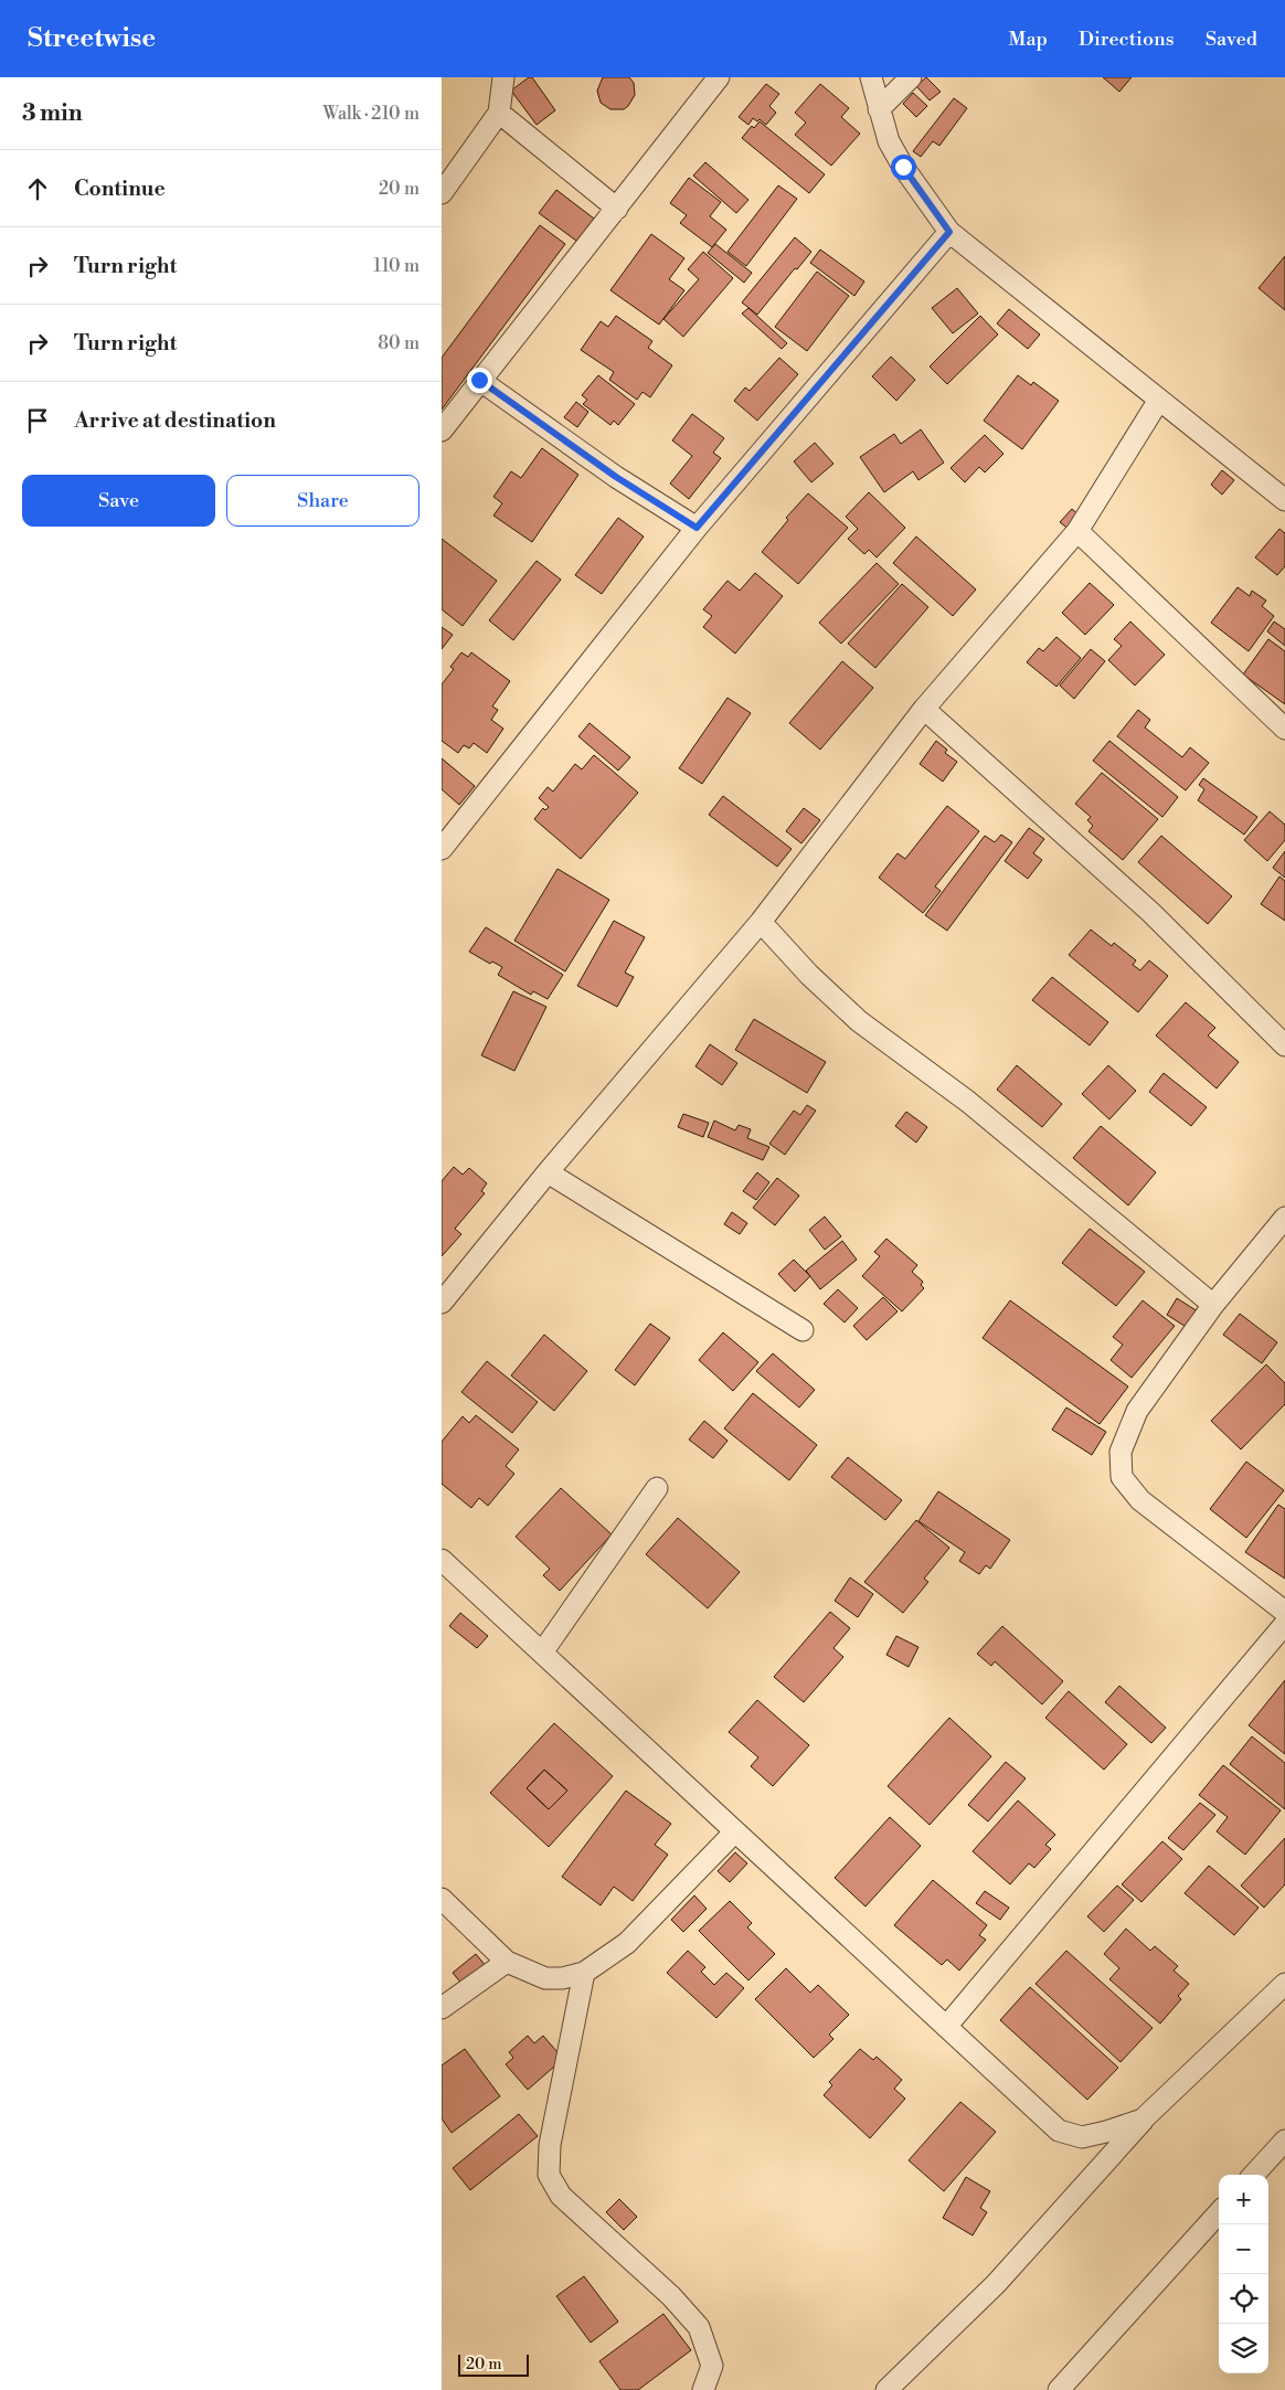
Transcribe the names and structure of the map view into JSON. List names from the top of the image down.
{
  "scale_bar": "20 m",
  "page": {
    "header": "Streetwise",
    "nav": ["Map", "Directions", "Saved"],
    "heading": ["3 min", "Walk · 210 m"],
    "list": [
      ["Continue", "20 m"],
      ["Turn right", "110 m"],
      ["Turn right", "80 m"],
      "Arrive at destination"
    ],
    "buttons": ["Save", "Share"],
    "map_buttons": ["+", "−"],
    "scale": "20 m"
  }
}
